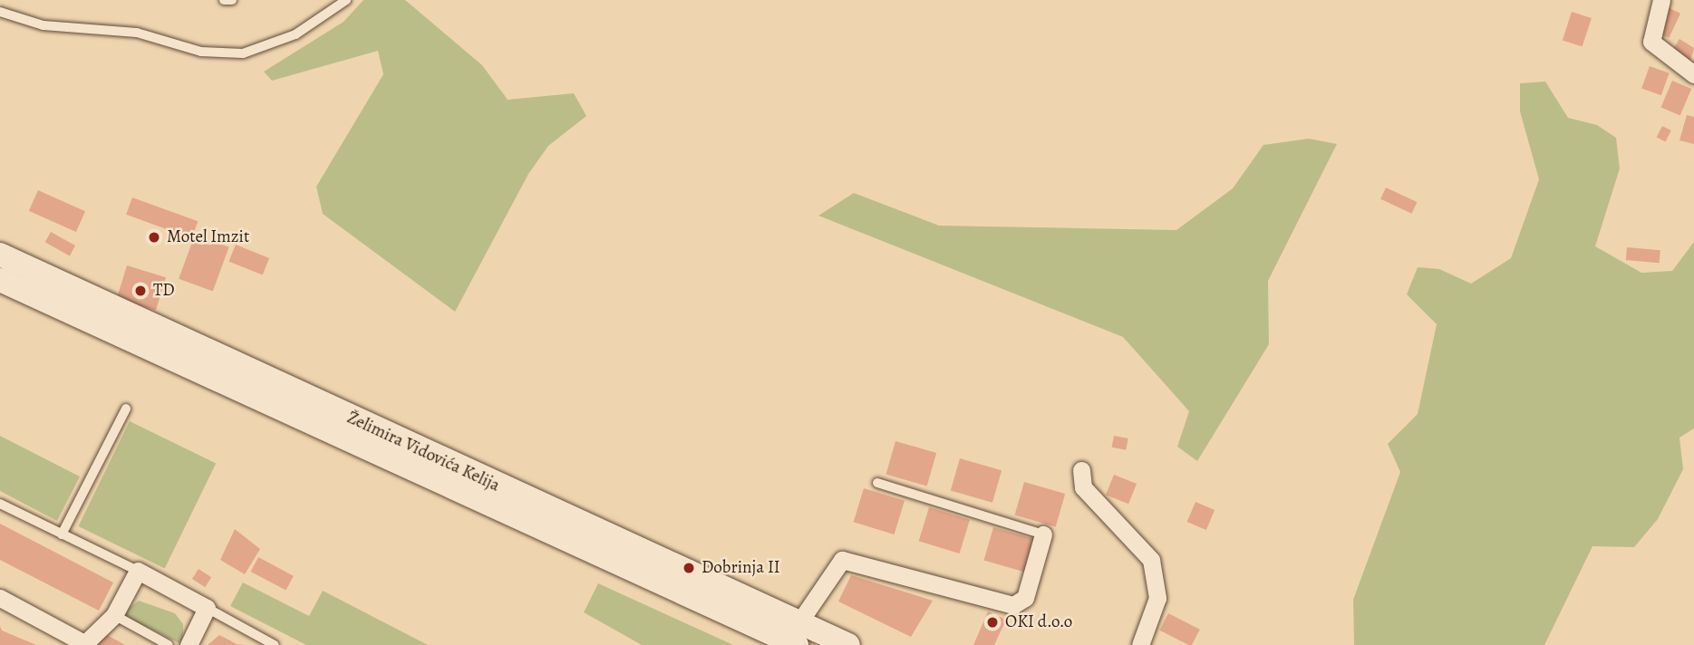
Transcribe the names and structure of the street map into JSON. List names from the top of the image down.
{
  "streets": {
    "main road": ["Želimira Vidovića Kelija"]
  },
  "places": [
    "Motel Imzit",
    "TD",
    "Dobrinja II",
    "OKI d.o.o"
  ]
}
